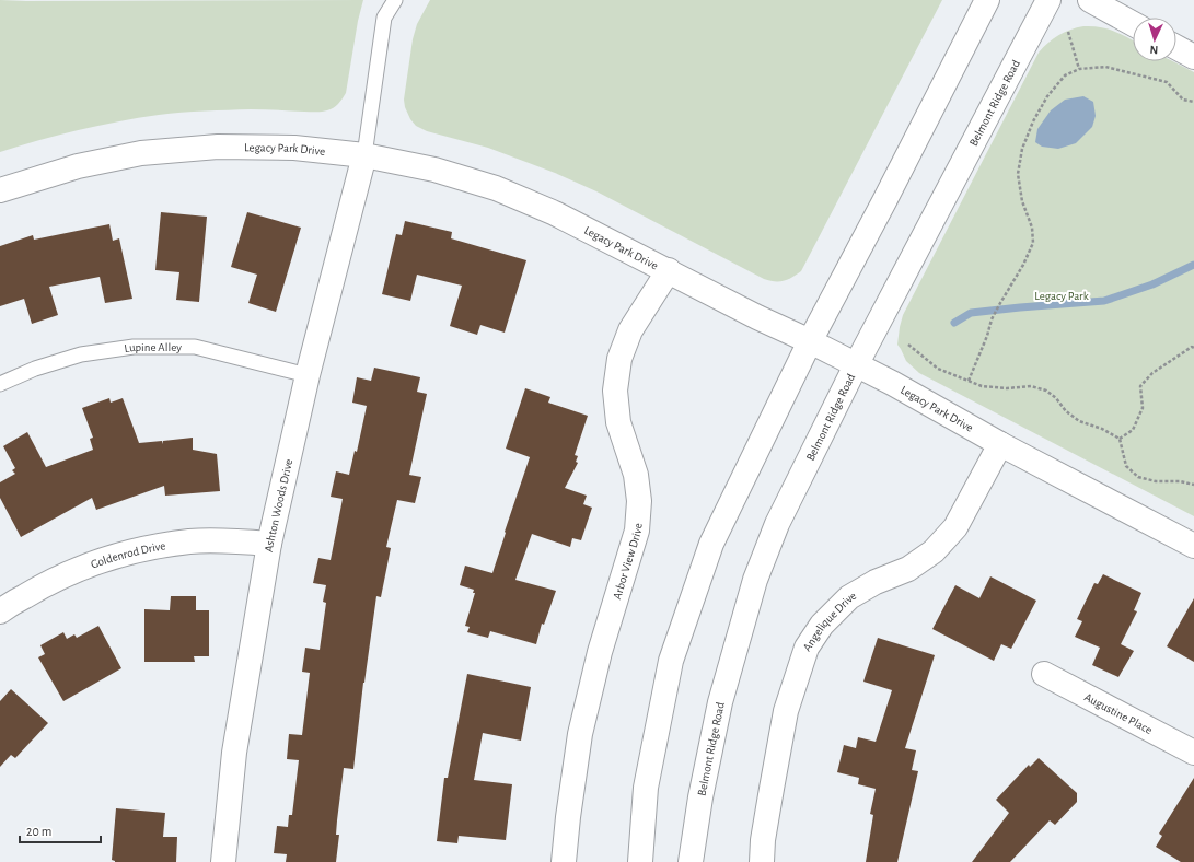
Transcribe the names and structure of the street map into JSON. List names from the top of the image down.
{
  "streets": {
    "street": [
      "Belmont Ridge Road",
      "Legacy Park Drive",
      "Ashton Woods Drive",
      "Goldenrod Drive",
      "Arbor View Drive",
      "Angelique Drive",
      "Augustine Place"
    ],
    "lane": ["Lupine Alley"]
  },
  "crossings": [
    ["Belmont Ridge Road", "Legacy Park Drive"],
    ["Legacy Park Drive", "Ashton Woods Drive"],
    ["Legacy Park Drive", "Arbor View Drive"],
    ["Legacy Park Drive", "Angelique Drive"],
    ["Lupine Alley", "Ashton Woods Drive"],
    ["Ashton Woods Drive", "Goldenrod Drive"]
  ],
  "parks": ["Legacy Park"],
  "scale_bar": "20 m",
  "north": "bottom"
}
